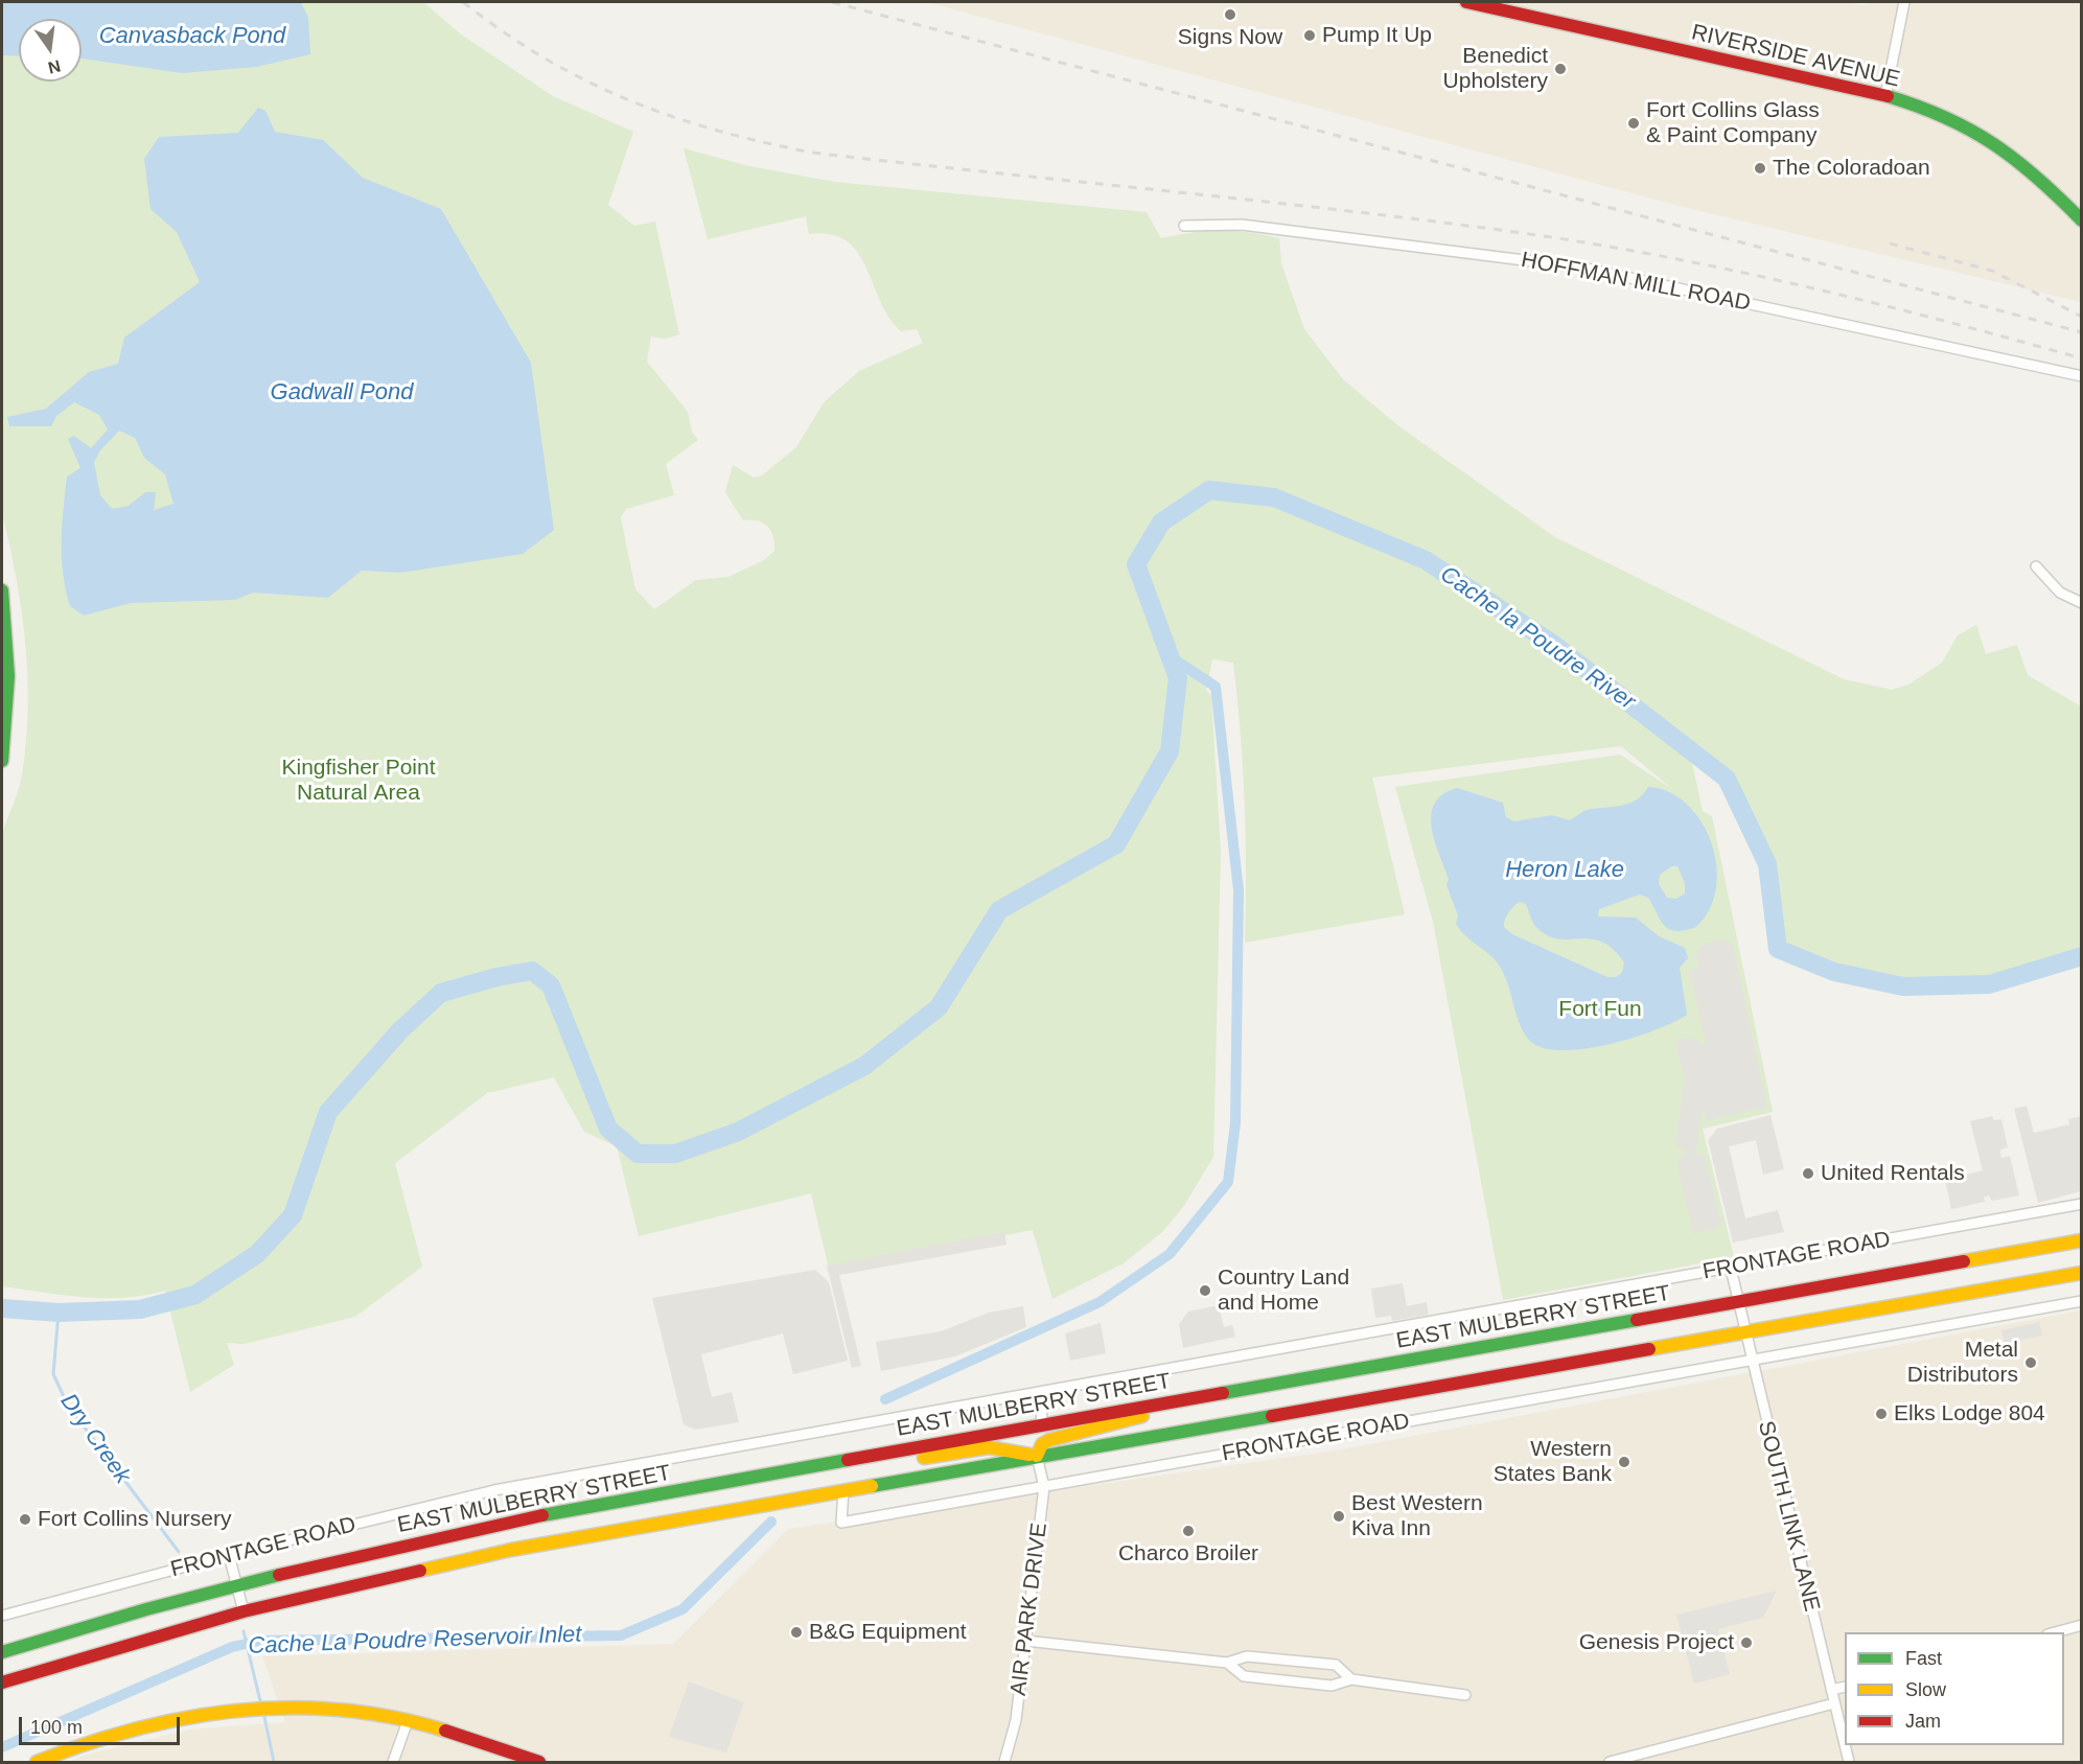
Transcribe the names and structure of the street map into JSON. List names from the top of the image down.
{
  "streets": {
    "main road": ["RIVERSIDE AVENUE", "EAST MULBERRY STREET"],
    "street": [
      "HOFFMAN MILL ROAD",
      "FRONTAGE ROAD",
      "SOUTH LINK LANE",
      "AIR PARK DRIVE"
    ]
  },
  "crossings": [
    ["FRONTAGE ROAD", "EAST MULBERRY STREET"],
    ["FRONTAGE ROAD", "SOUTH LINK LANE"],
    ["FRONTAGE ROAD", "AIR PARK DRIVE"],
    ["EAST MULBERRY STREET", "SOUTH LINK LANE"],
    ["EAST MULBERRY STREET", "AIR PARK DRIVE"]
  ],
  "water": [
    "Canvasback Pond",
    "Gadwall Pond",
    "Cache la Poudre River",
    "Heron Lake",
    "Dry Creek",
    "Cache La Poudre Reservoir Inlet"
  ],
  "parks": ["Kingfisher Point Natural Area", "Fort Fun"],
  "places": [
    "Signs Now",
    "Pump It Up",
    "Benedict Upholstery",
    "Fort Collins Glass & Paint Company",
    "The Coloradoan",
    "United Rentals",
    "Country Land and Home",
    "Metal Distributors",
    "Elks Lodge 804",
    "Western States Bank",
    "Best Western Kiva Inn",
    "Fort Collins Nursery",
    "Charco Broiler",
    "B&G Equipment",
    "Genesis Project"
  ],
  "legend": ["Fast", "Slow", "Jam"],
  "scale_bar": "100 m",
  "north": "bottom"
}
